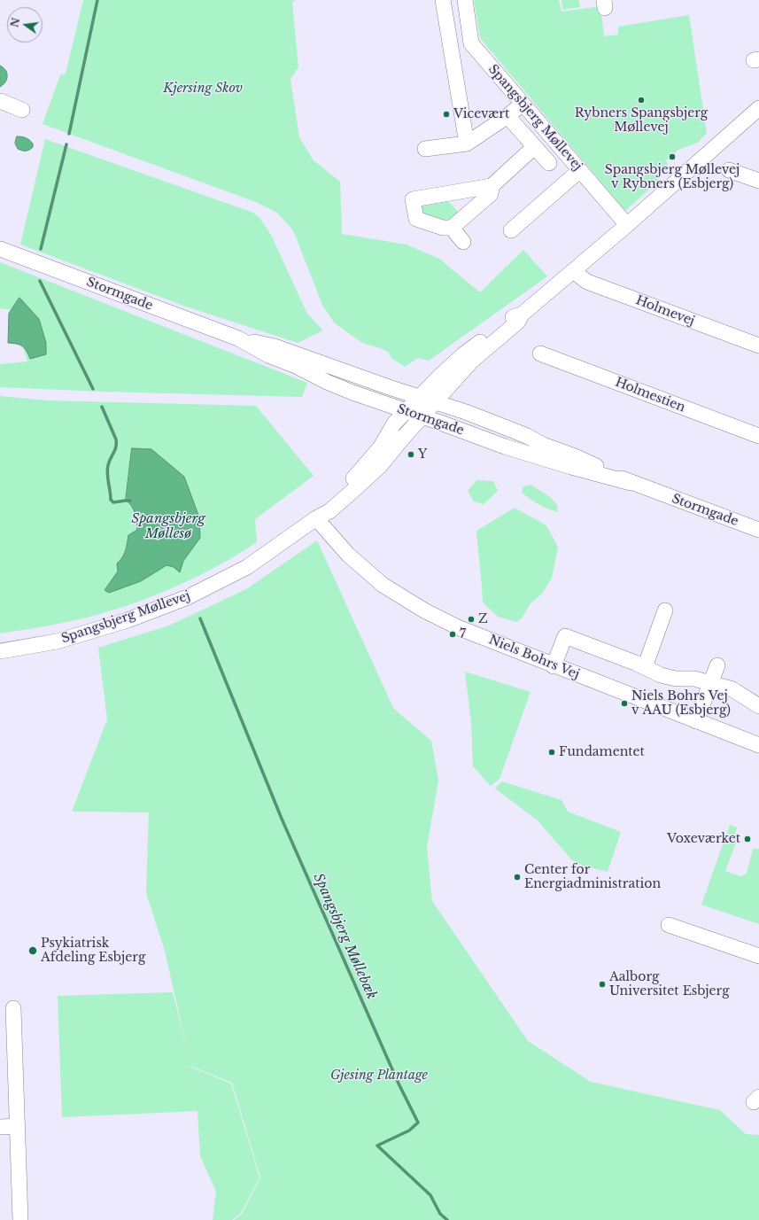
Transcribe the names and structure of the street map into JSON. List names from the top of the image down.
{
  "streets": {
    "street": [
      "Spangsbjerg Møllevej",
      "Stormgade",
      "Holmevej",
      "Holmestien",
      "Niels Bohrs Vej"
    ]
  },
  "crossings": [
    ["Spangsbjerg Møllevej", "Stormgade"],
    ["Spangsbjerg Møllevej", "Holmevej"],
    ["Spangsbjerg Møllevej", "Niels Bohrs Vej"]
  ],
  "water": ["Spangsbjerg Møllesø", "Spangsbjerg Møllebæk"],
  "parks": ["Kjersing Skov", "Gjesing Plantage"],
  "places": [
    "Rybners Spangsbjerg Møllevej",
    "Vicevært",
    "Spangsbjerg Møllevej v Rybners (Esbjerg)",
    "Y",
    "Z",
    "7",
    "Niels Bohrs Vej v AAU (Esbjerg)",
    "Fundamentet",
    "Voxeværket",
    "Center for Energiadministration",
    "Psykiatrisk Afdeling Esbjerg",
    "Aalborg Universitet Esbjerg"
  ],
  "north": "left"
}
